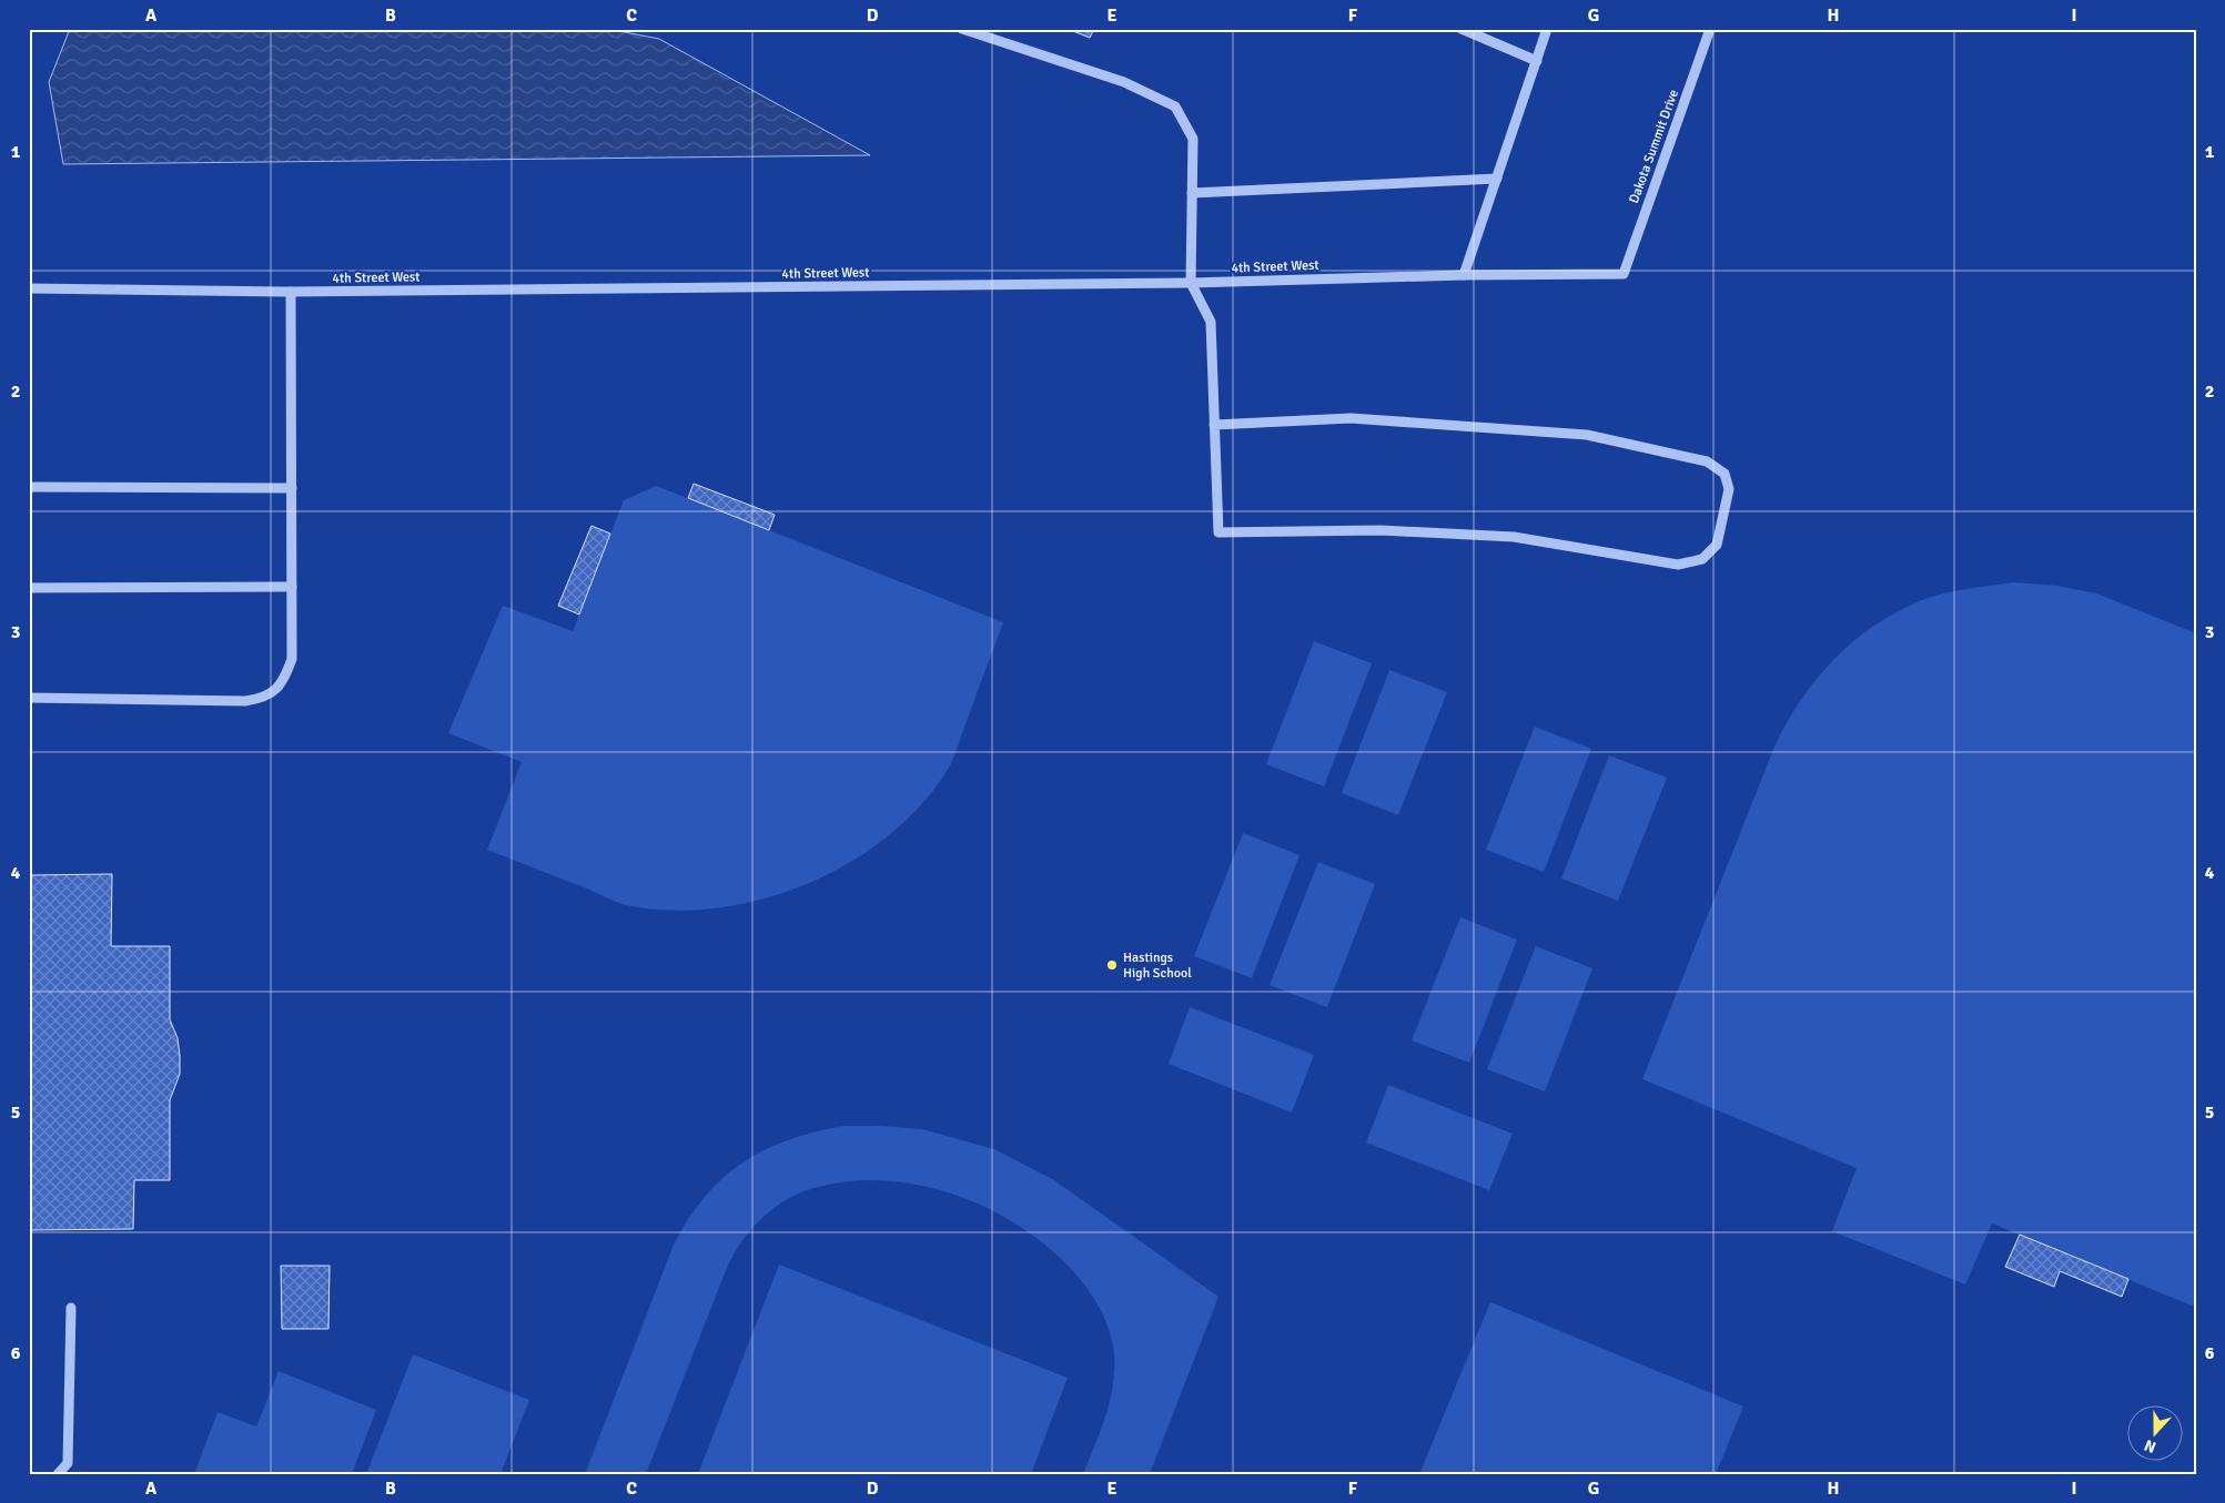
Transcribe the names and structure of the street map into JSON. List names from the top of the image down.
{
  "streets": {
    "street": ["Dakota Summit Drive", "4th Street West"]
  },
  "crossings": [
    ["Dakota Summit Drive", "4th Street West"]
  ],
  "places": ["Hastings High School"],
  "north": "bottom",
  "grid": {
    "columns": [
      "A",
      "B",
      "C",
      "D",
      "E",
      "F",
      "G",
      "H",
      "I"
    ],
    "rows": [
      "1",
      "2",
      "3",
      "4",
      "5",
      "6"
    ]
  }
}
